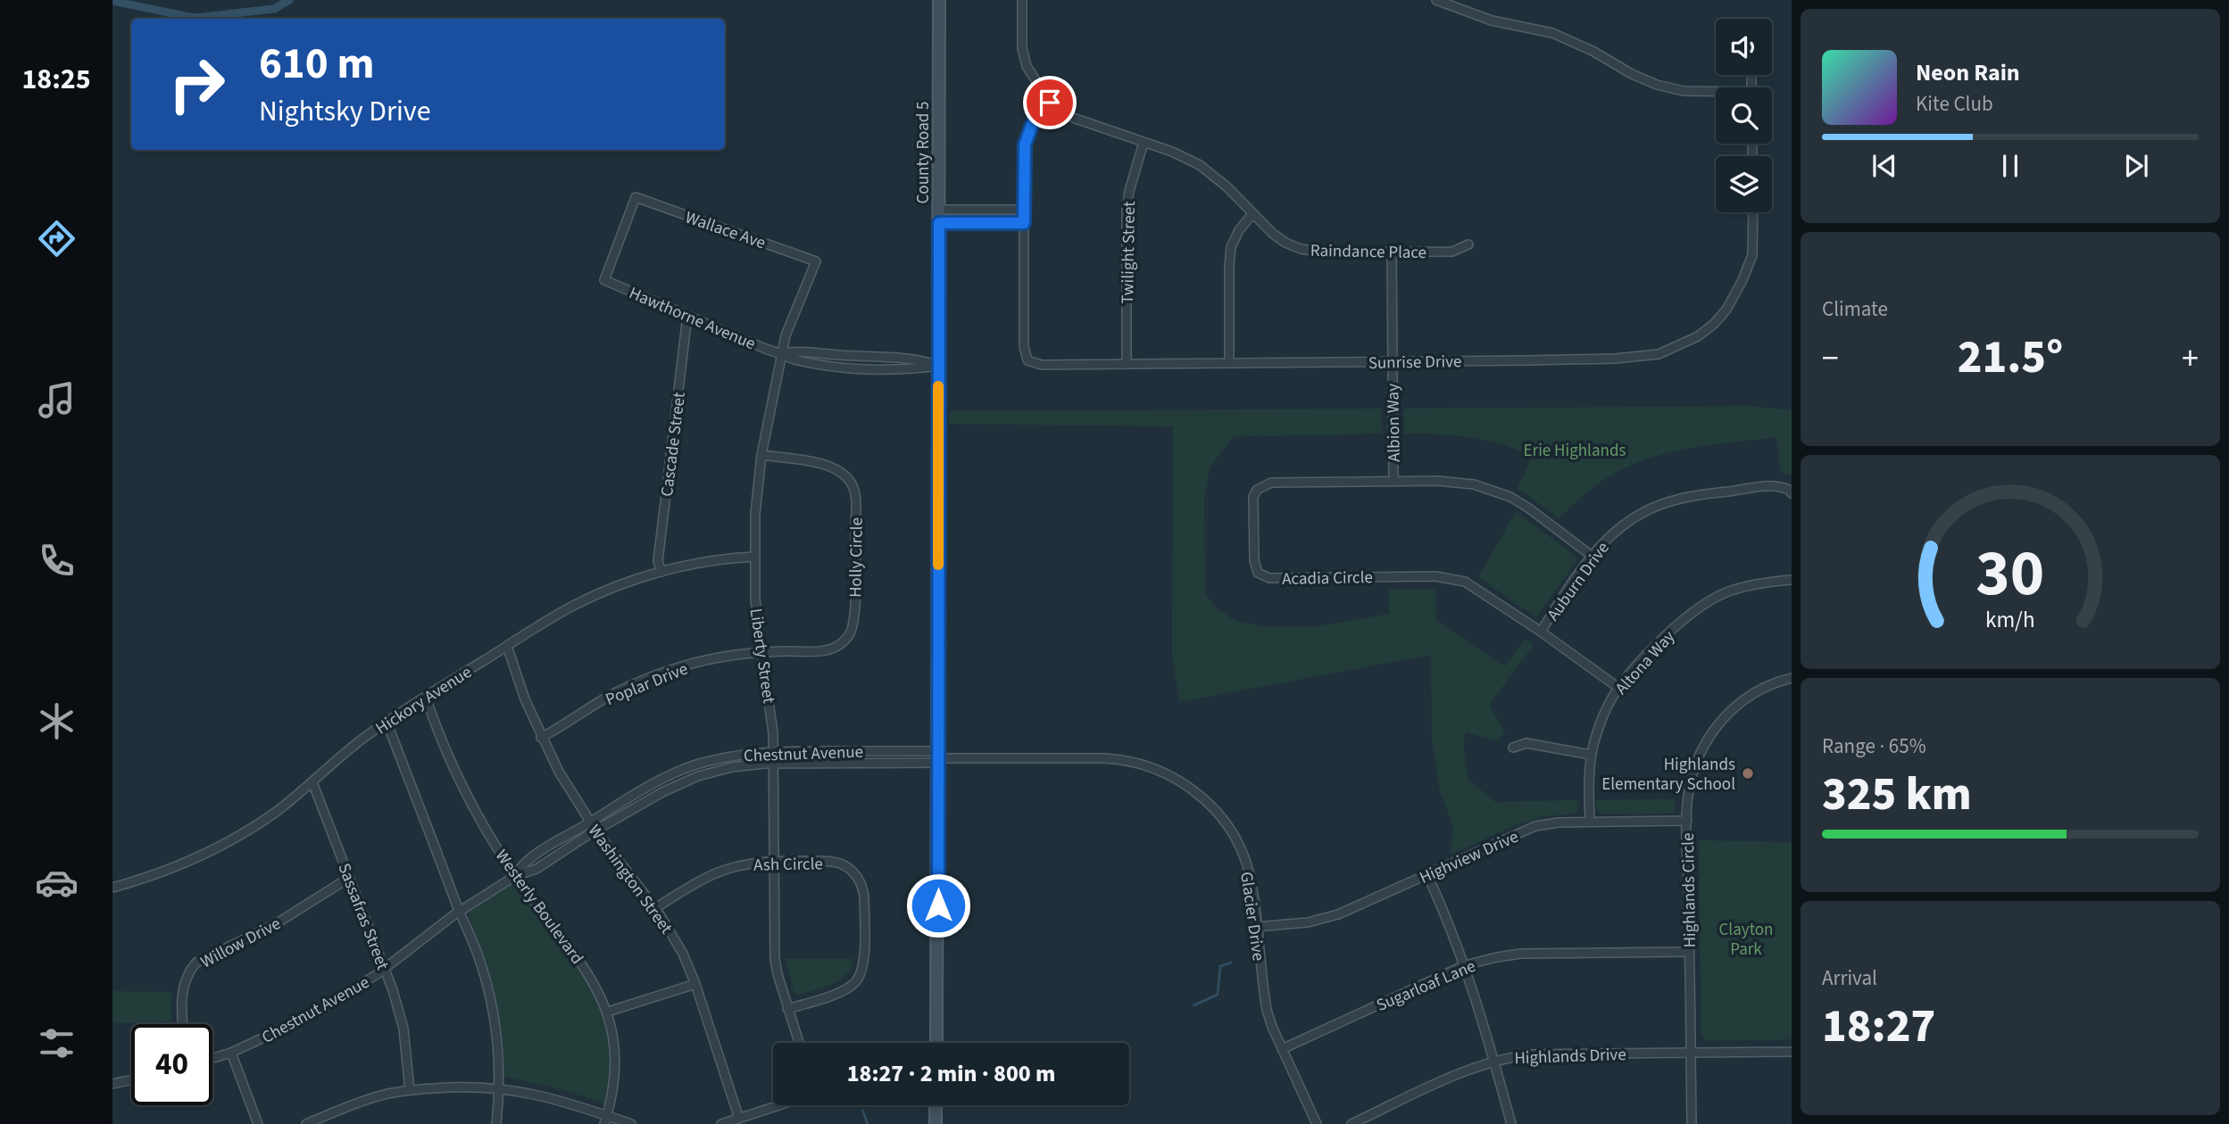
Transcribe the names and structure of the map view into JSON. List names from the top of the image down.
{
  "streets": {
    "street": [
      "County Road 5",
      "Wallace Ave",
      "Raindance Place",
      "Twilight Street",
      "Hawthorne Avenue",
      "Sunrise Drive",
      "Albion Way",
      "Cascade Street",
      "Holly Circle",
      "Acadia Circle",
      "Auburn Drive",
      "Liberty Street",
      "Altona Way",
      "Poplar Drive",
      "Hickory Avenue",
      "Chestnut Avenue",
      "Highview Drive",
      "Ash Circle",
      "Washington Street",
      "Highlands Circle",
      "Westerly Boulevard",
      "Sassafras Street",
      "Glacier Drive",
      "Willow Drive",
      "Sugarloaf Lane",
      "Highlands Drive"
    ]
  },
  "crossings": [
    ["County Road 5", "Hawthorne Avenue"],
    ["County Road 5", "Chestnut Avenue"],
    ["County Road 5", "Glacier Drive"],
    ["Wallace Ave", "Hawthorne Avenue"],
    ["Wallace Ave", "Liberty Street"],
    ["Raindance Place", "Twilight Street"],
    ["Raindance Place", "Albion Way"],
    ["Twilight Street", "Sunrise Drive"],
    ["Hawthorne Avenue", "Cascade Street"],
    ["Hawthorne Avenue", "Liberty Street"],
    ["Sunrise Drive", "Albion Way"],
    ["Albion Way", "Acadia Circle"],
    ["Cascade Street", "Hickory Avenue"],
    ["Holly Circle", "Liberty Street"],
    ["Holly Circle", "Poplar Drive"],
    ["Acadia Circle", "Auburn Drive"],
    ["Acadia Circle", "Altona Way"],
    ["Liberty Street", "Poplar Drive"],
    ["Liberty Street", "Hickory Avenue"],
    ["Liberty Street", "Chestnut Avenue"],
    ["Liberty Street", "Ash Circle"],
    ["Altona Way", "Highview Drive"],
    ["Poplar Drive", "Washington Street"],
    ["Hickory Avenue", "Washington Street"],
    ["Hickory Avenue", "Westerly Boulevard"],
    ["Hickory Avenue", "Sassafras Street"],
    ["Chestnut Avenue", "Washington Street"],
    ["Chestnut Avenue", "Westerly Boulevard"],
    ["Chestnut Avenue", "Sassafras Street"],
    ["Chestnut Avenue", "Glacier Drive"],
    ["Highview Drive", "Highlands Circle"],
    ["Highview Drive", "Glacier Drive"],
    ["Ash Circle", "Washington Street"],
    ["Highlands Circle", "Sugarloaf Lane"],
    ["Highlands Circle", "Highlands Drive"],
    ["Sassafras Street", "Willow Drive"],
    ["Glacier Drive", "Sugarloaf Lane"]
  ],
  "parks": ["Erie Highlands", "Clayton Park"],
  "places": ["Highlands Elementary School"],
  "page": {
    "tabs": "18:25",
    "turn": ["610 m", "Nightsky Drive"],
    "song": ["Neon Rain", "Kite Club"],
    "tile": [
      "Climate",
      ["Range · 65%", "325 km"],
      ["Arrival", "18:27"]
    ],
    "heat": ["−", "21.5°", "+"],
    "limit": "40",
    "trip": "18:27 · 2 min · 800 m",
    "gauge": ["30", "km/h"]
  }
}
